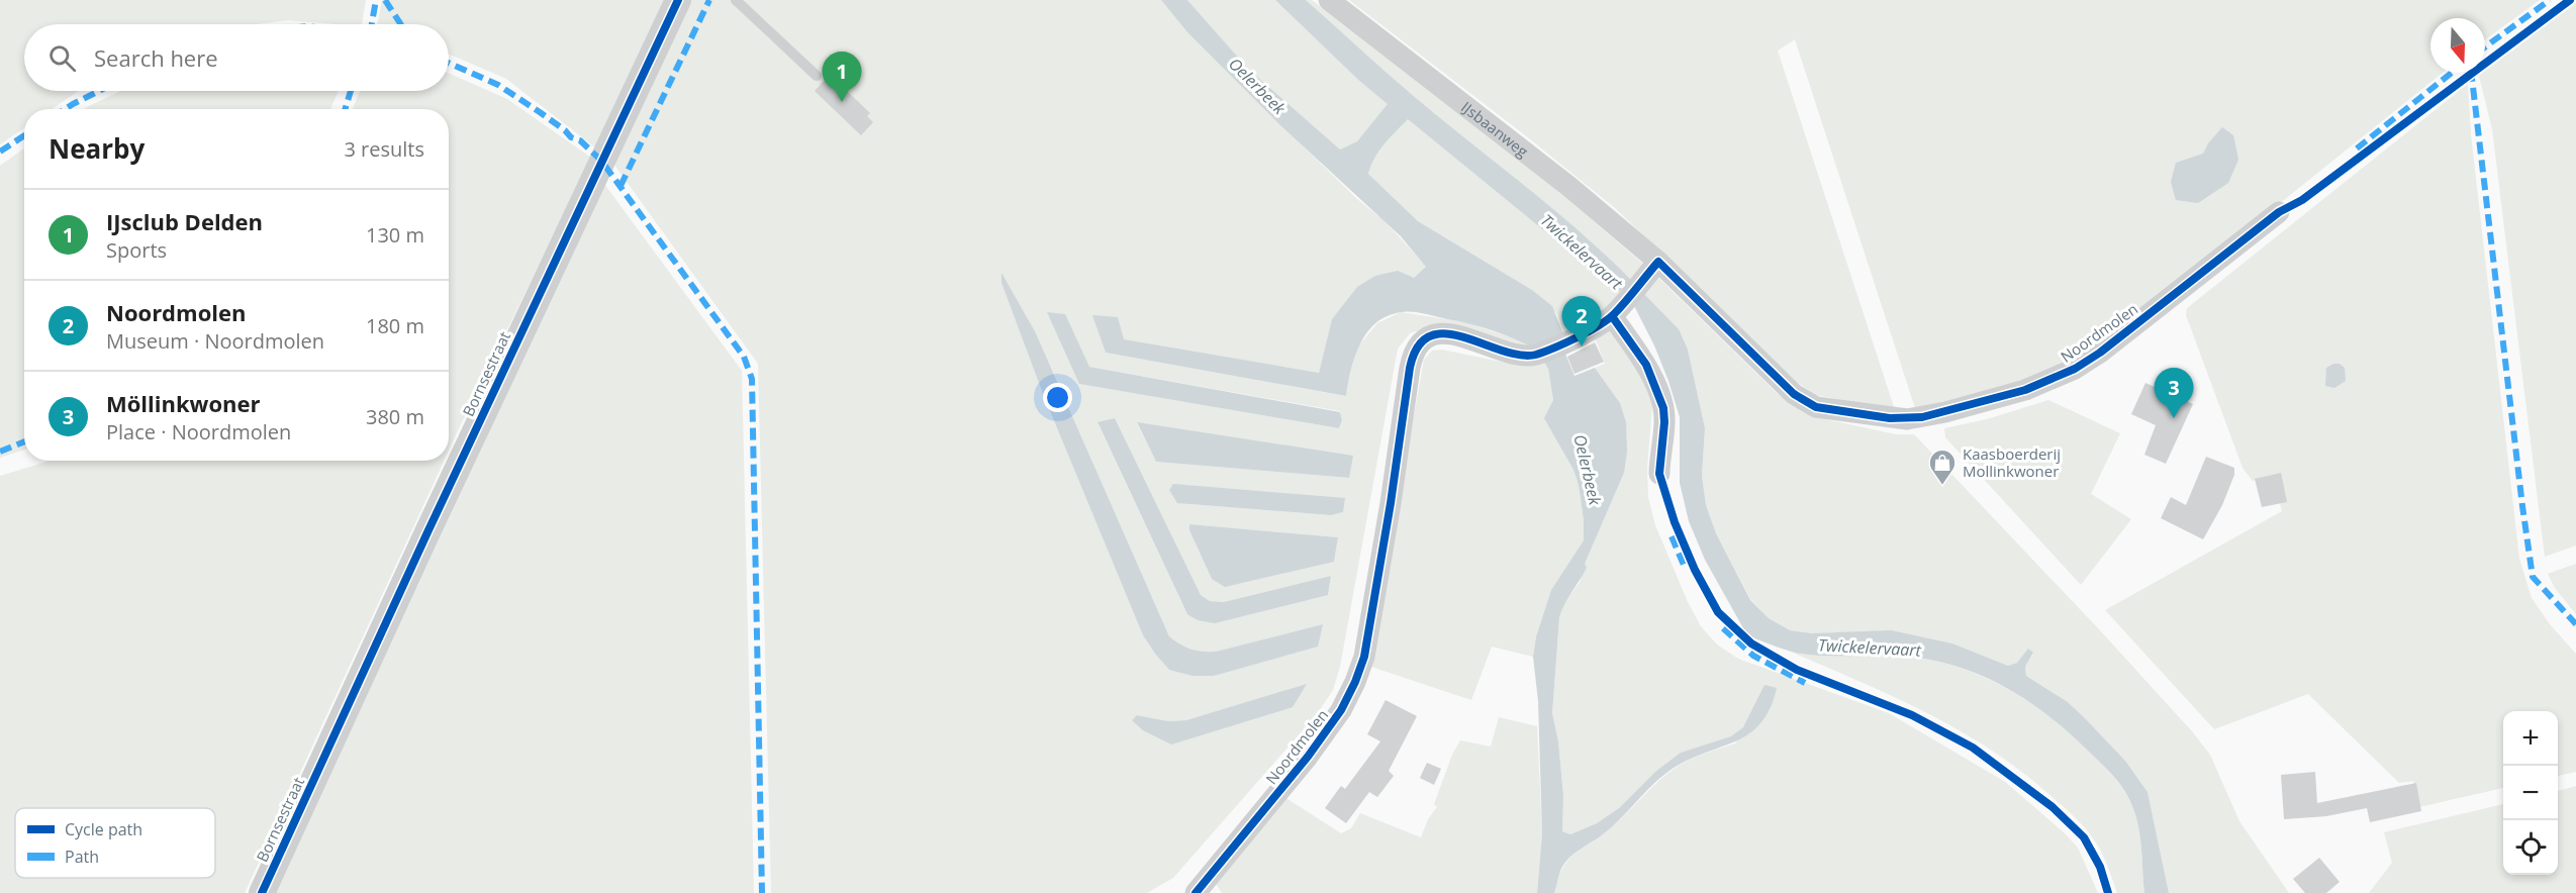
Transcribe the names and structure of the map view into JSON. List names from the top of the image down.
{
  "streets": {
    "street": ["IJsbaanweg", "Noordmolen", "Bornsestraat"]
  },
  "crossings": [
    ["IJsbaanweg", "Noordmolen"]
  ],
  "water": ["Oelerbeek", "Twickelervaart"],
  "places": {
    "shop": ["Kaasboerderij Mollinkwoner"]
  },
  "legend": ["Cycle path", "Path"],
  "north": "bottom",
  "page": {
    "search": "Search here",
    "pins": ["1", "2", "3"],
    "heading": ["Nearby", "3 results"],
    "list": [
      {
        "mark": "1",
        "name": "IJsclub Delden",
        "note": "Sports",
        "value": "130 m"
      },
      {
        "mark": "2",
        "name": "Noordmolen",
        "note": "Museum · Noordmolen",
        "value": "180 m"
      },
      {
        "mark": "3",
        "name": "Möllinkwoner",
        "note": "Place · Noordmolen",
        "value": "380 m"
      }
    ],
    "map_buttons": ["+", "−"]
  }
}
